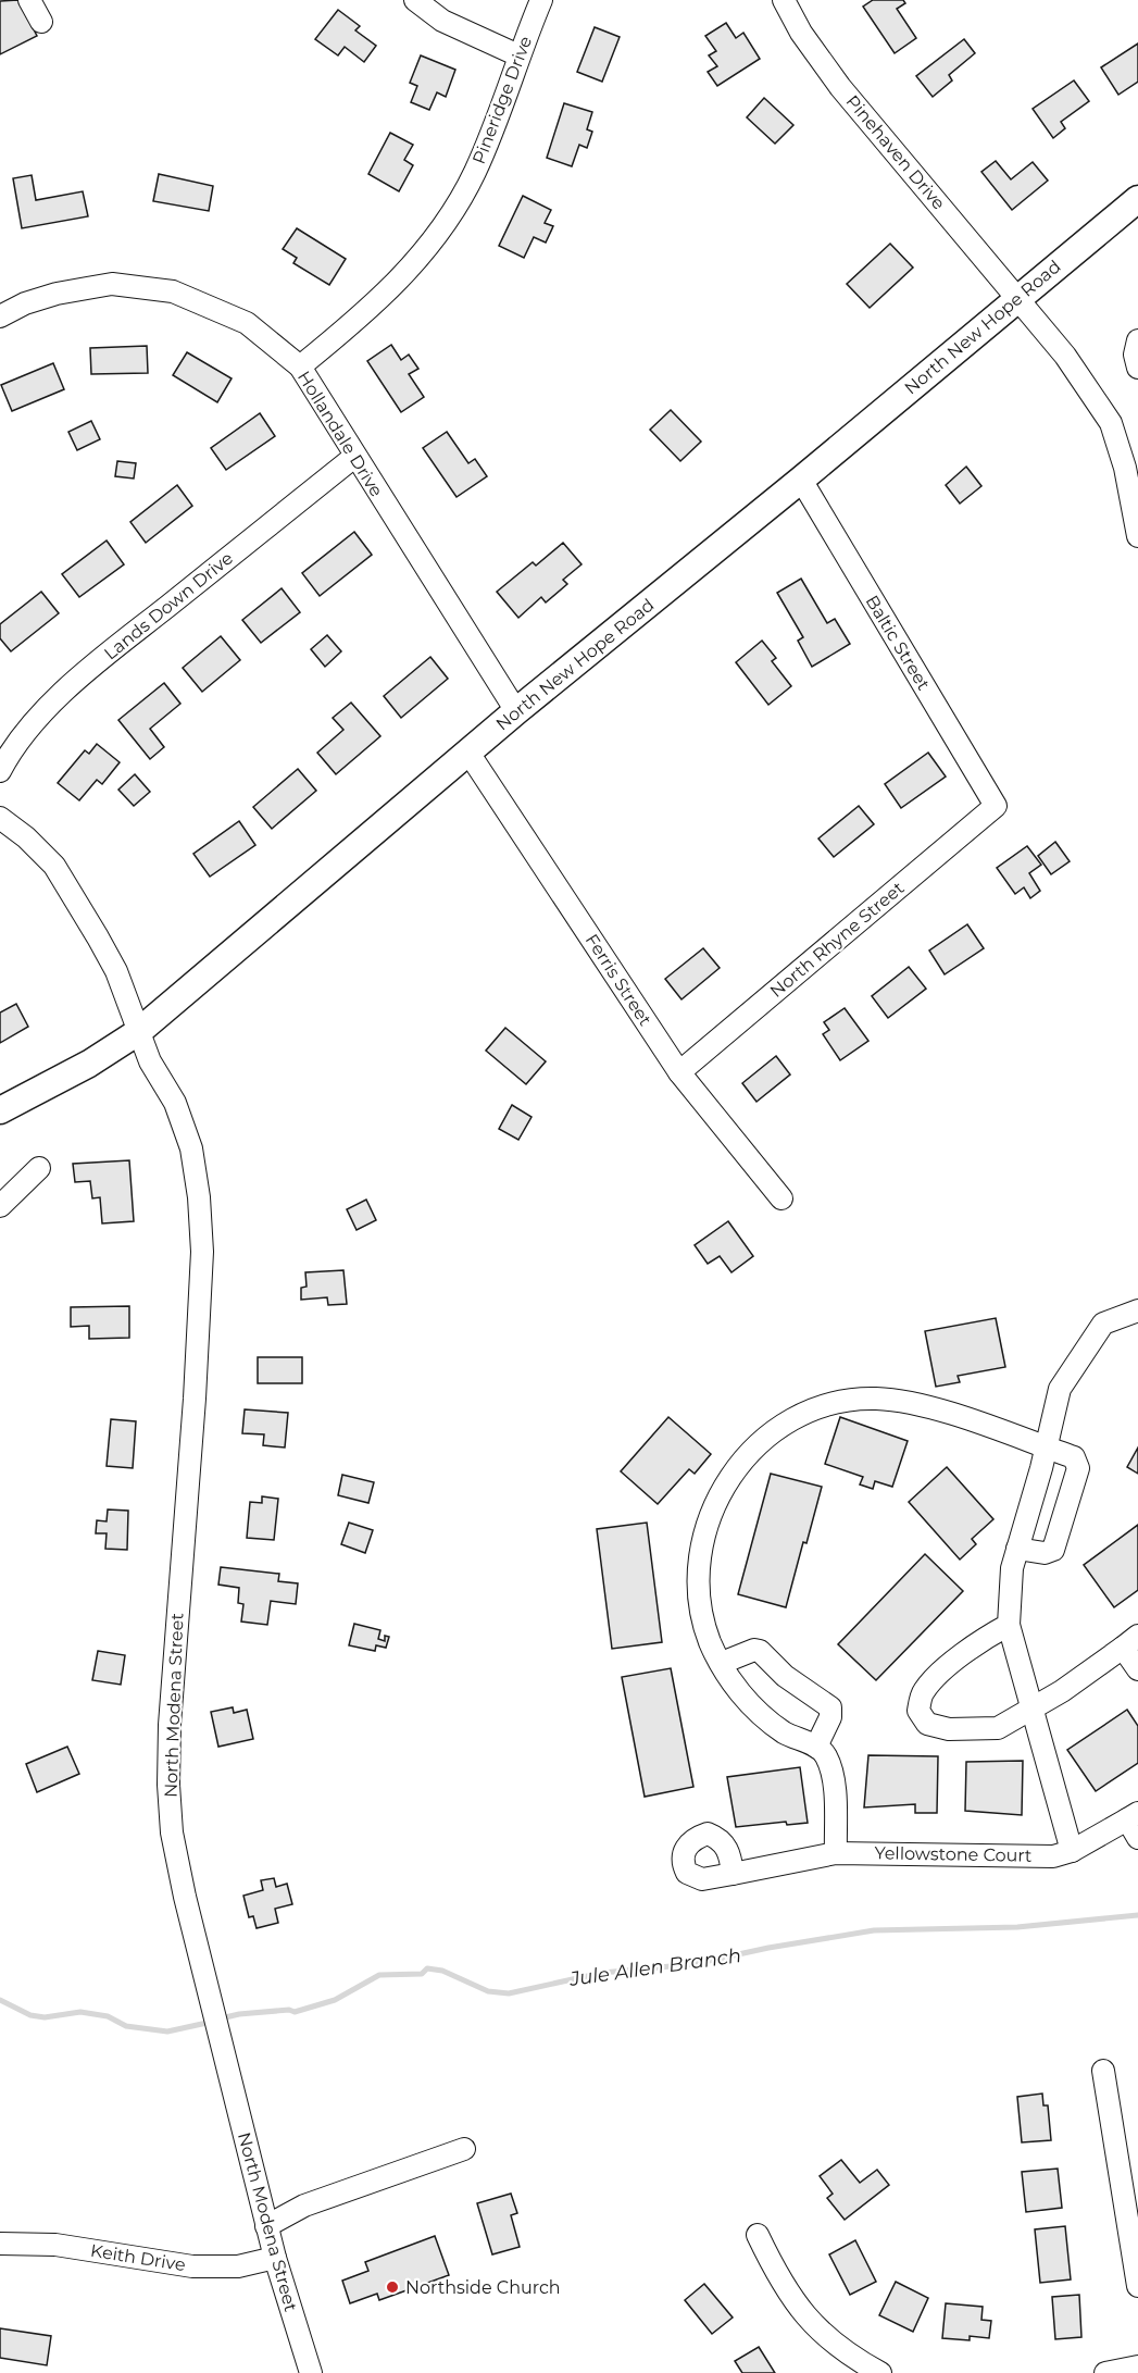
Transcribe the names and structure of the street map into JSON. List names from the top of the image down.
{
  "streets": {
    "main road": ["North New Hope Road"],
    "street": [
      "Pineridge Drive",
      "Pinehaven Drive",
      "Hollandale Drive",
      "Lands Down Drive",
      "Baltic Street",
      "North Rhyne Street",
      "Ferris Street",
      "North Modena Street",
      "Yellowstone Court",
      "Keith Drive"
    ]
  },
  "crossings": [
    ["Pineridge Drive", "Hollandale Drive"],
    ["Pinehaven Drive", "North New Hope Road"],
    ["North New Hope Road", "Hollandale Drive"],
    ["North New Hope Road", "Baltic Street"],
    ["North New Hope Road", "Ferris Street"],
    ["North New Hope Road", "North Modena Street"],
    ["Hollandale Drive", "Lands Down Drive"],
    ["Baltic Street", "North Rhyne Street"],
    ["North Rhyne Street", "Ferris Street"],
    ["North Modena Street", "Keith Drive"]
  ],
  "water": ["Jule Allen Branch"],
  "places": ["Northside Church"]
}
